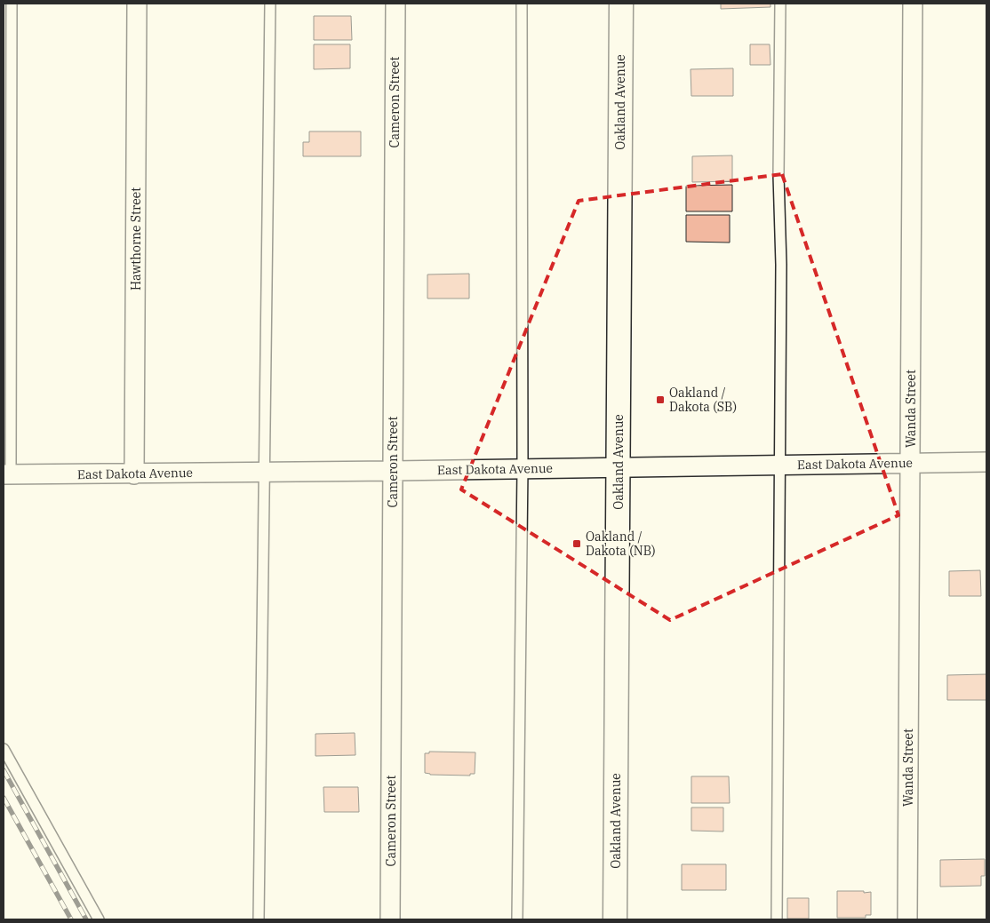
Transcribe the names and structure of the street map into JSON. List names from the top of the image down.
{
  "streets": {
    "street": [
      "Cameron Street",
      "Oakland Avenue",
      "Hawthorne Street",
      "Wanda Street",
      "East Dakota Avenue"
    ]
  },
  "crossings": [
    ["Cameron Street", "East Dakota Avenue"],
    ["Oakland Avenue", "East Dakota Avenue"],
    ["Hawthorne Street", "East Dakota Avenue"],
    ["Wanda Street", "East Dakota Avenue"]
  ],
  "places": {
    "transit": ["Oakland / Dakota (SB)", "Oakland / Dakota (NB)"]
  }
}
